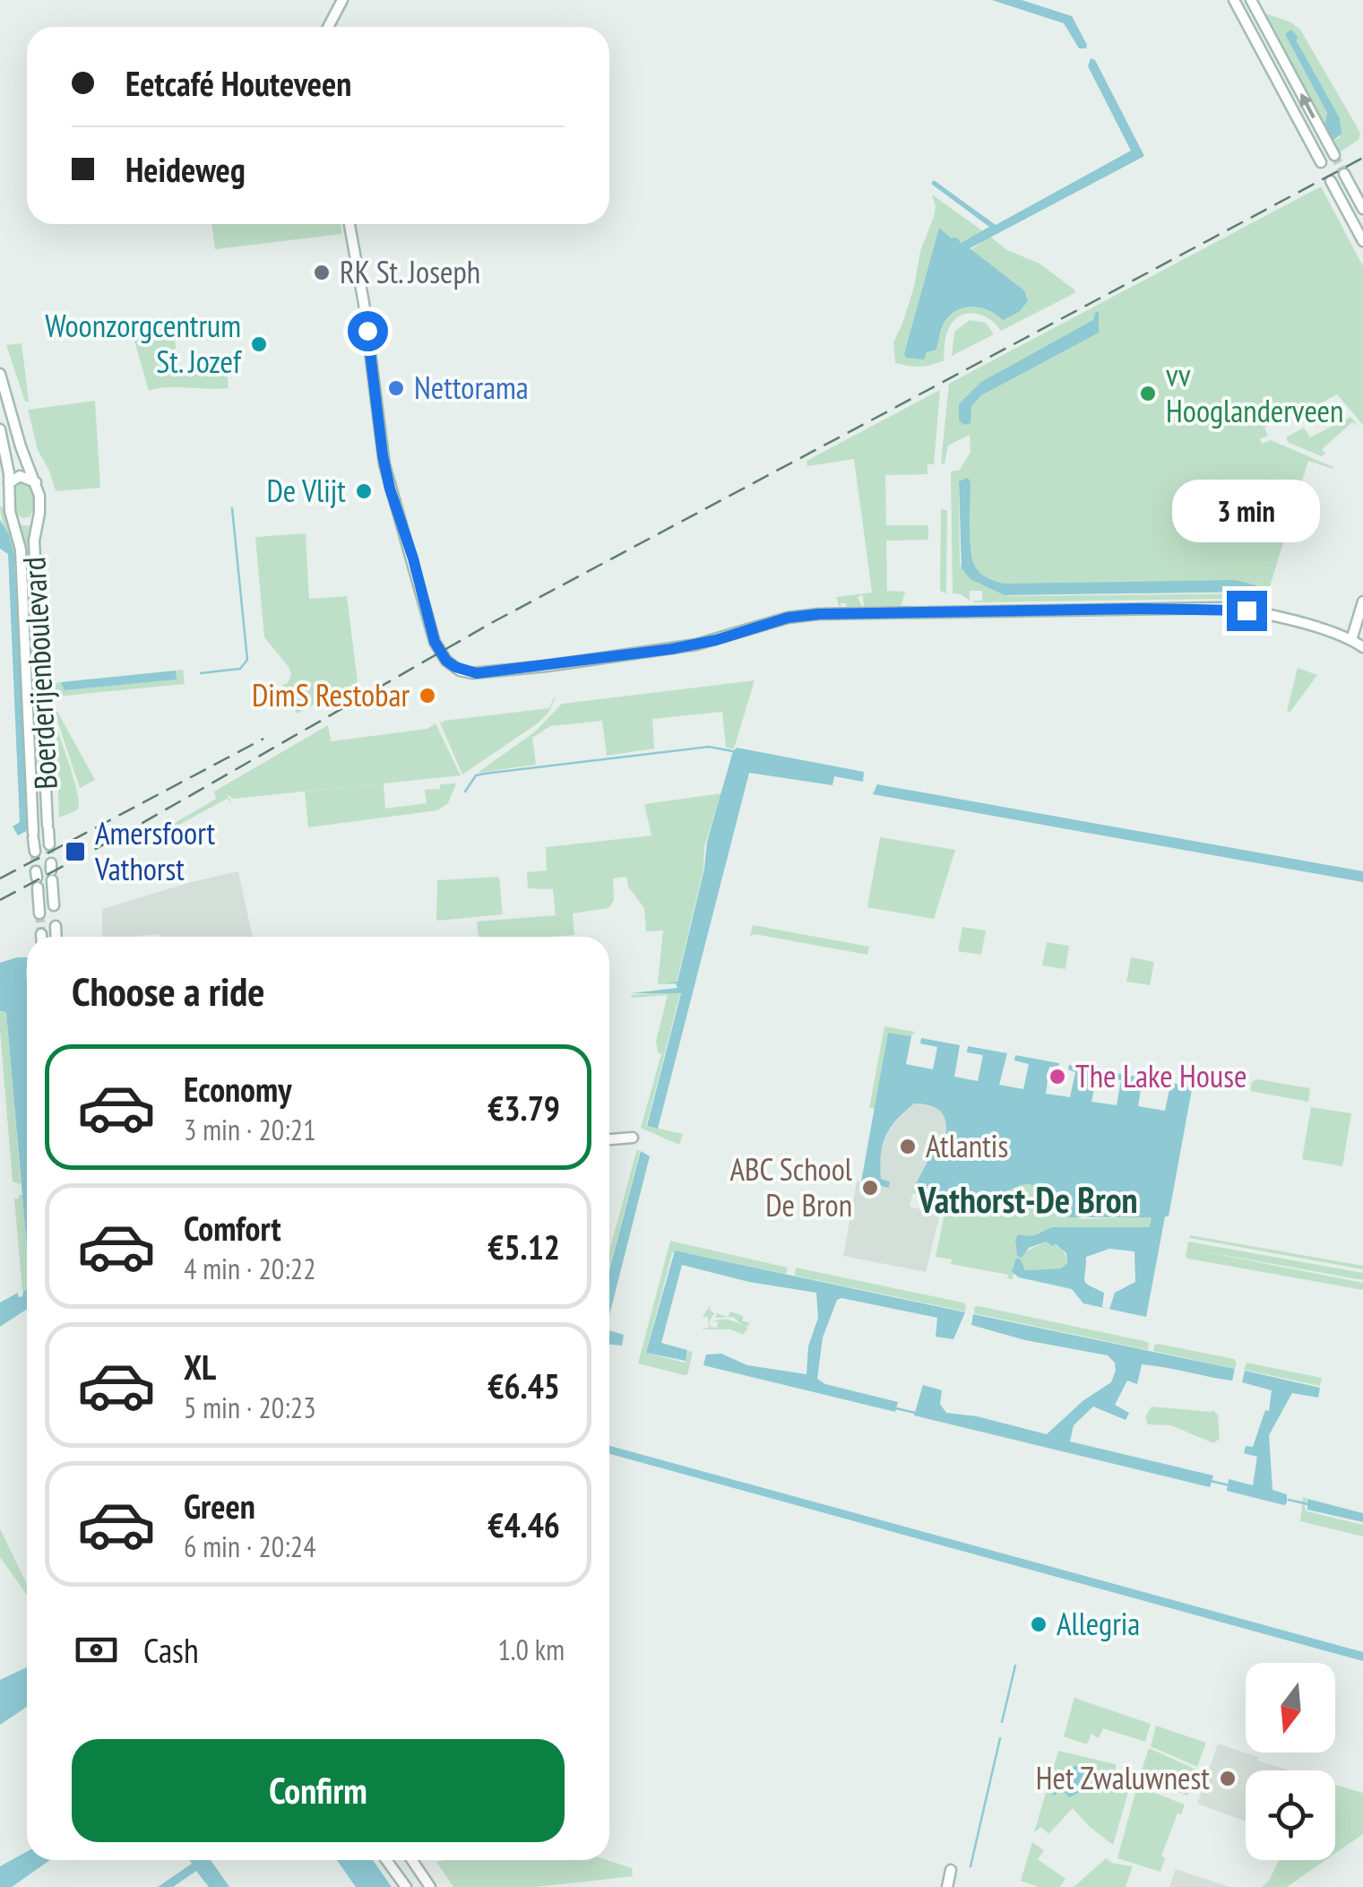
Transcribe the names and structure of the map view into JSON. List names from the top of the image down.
{
  "streets": {
    "main road": ["Boerderijenboulevard"]
  },
  "districts": ["Vathorst-De Bron"],
  "places": {
    "other": [
      "RK St. Joseph",
      "Woonzorgcentrum St. Jozef",
      "Nettorama",
      "vv Hooglanderveen",
      "De Vlijt",
      "DimS Restobar",
      "The Lake House",
      "Atlantis",
      "ABC School De Bron",
      "Allegria",
      "Het Zwaluwnest"
    ],
    "transit": ["Amersfoort Vathorst"]
  },
  "north": "bottom",
  "page": {
    "banner": ["Eetcafé Houteveen", "Heideweg"],
    "bubble": "3 min",
    "heading": "Choose a ride",
    "list": [
      {
        "name": "Economy",
        "note": "3 min · 20:21",
        "value": "€3.79"
      },
      {
        "name": "Comfort",
        "note": "4 min · 20:22",
        "value": "€5.12"
      },
      {
        "name": "XL",
        "note": "5 min · 20:23",
        "value": "€6.45"
      },
      {
        "name": "Green",
        "note": "6 min · 20:24",
        "value": "€4.46"
      }
    ],
    "pay": ["Cash", "1.0 km"],
    "buttons": "Confirm"
  }
}
